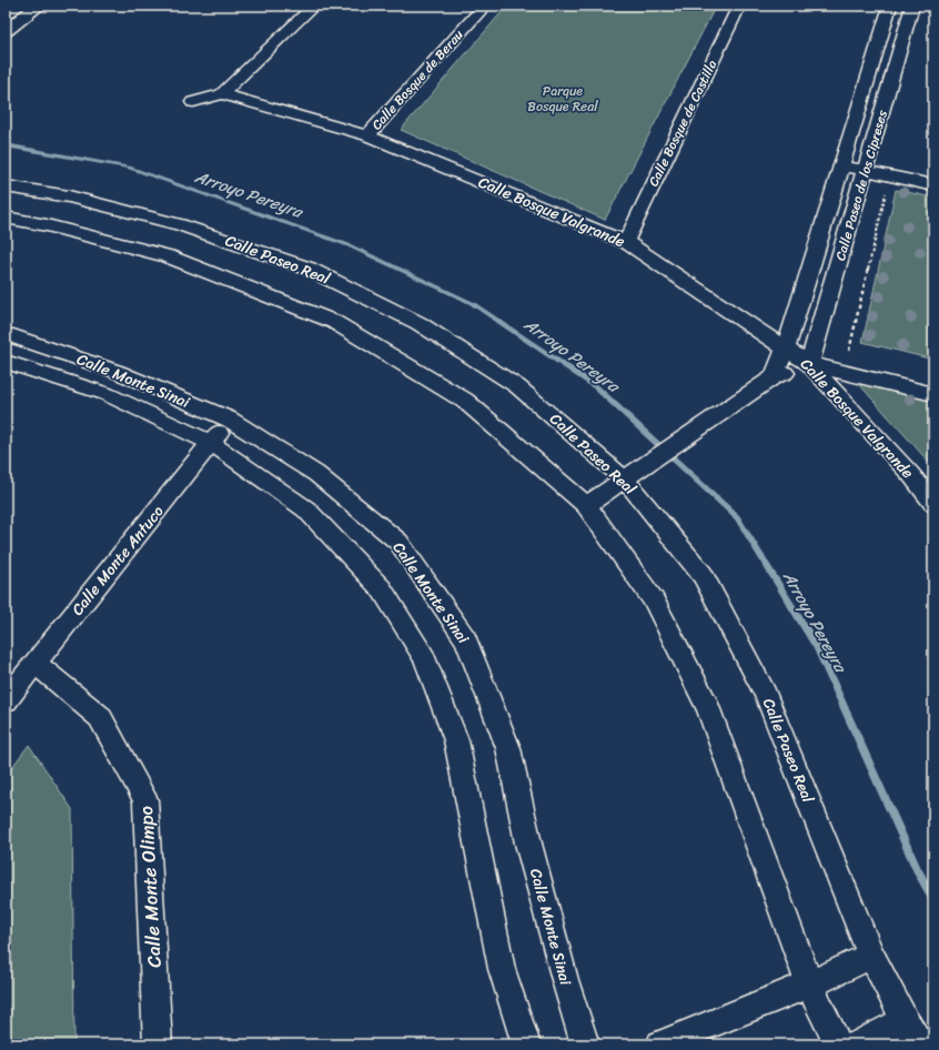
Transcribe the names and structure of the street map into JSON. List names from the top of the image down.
{
  "streets": {
    "street": [
      "Calle Bosque de Berau",
      "Calle Bosque de Castilla",
      "Calle Paseo de los Cipreses",
      "Calle Bosque Valgrande",
      "Calle Paseo Real",
      "Calle Monte Sinai",
      "Calle Monte Antuco",
      "Calle Monte Olimpo"
    ]
  },
  "crossings": [
    ["Calle Bosque de Berau", "Calle Bosque Valgrande"],
    ["Calle Bosque de Castilla", "Calle Bosque Valgrande"],
    ["Calle Paseo de los Cipreses", "Calle Bosque Valgrande"],
    ["Calle Monte Sinai", "Calle Monte Antuco"],
    ["Calle Monte Antuco", "Calle Monte Olimpo"]
  ],
  "water": ["Arroyo Pereyra"],
  "parks": ["Parque Bosque Real"]
}
